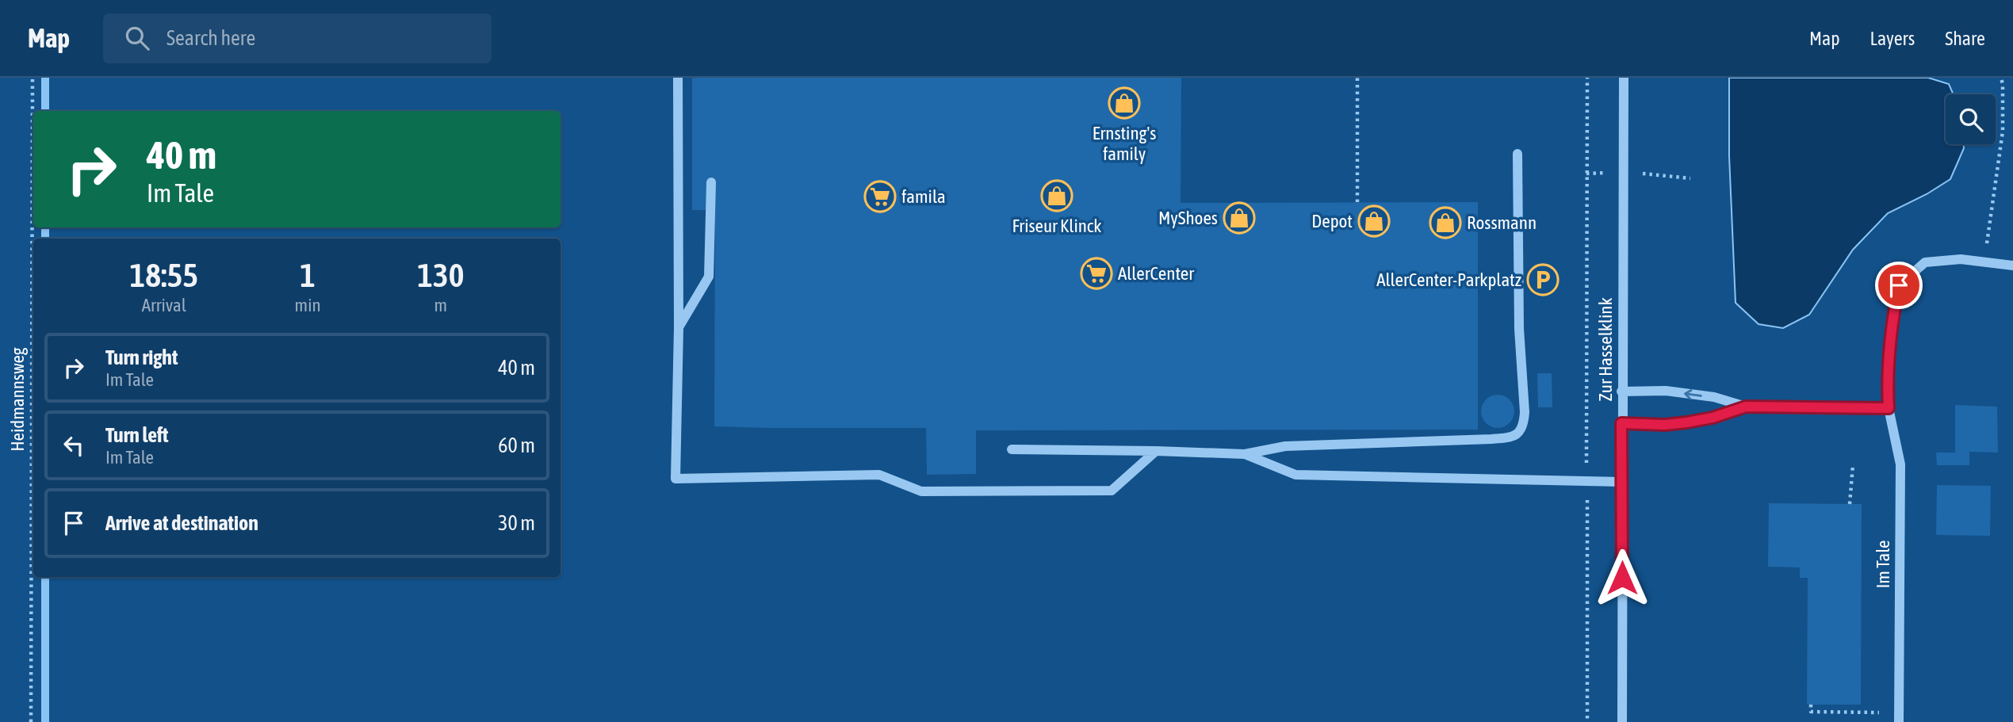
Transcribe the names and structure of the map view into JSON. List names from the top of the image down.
{
  "streets": {
    "street": ["Zur Hasselklink", "Im Tale"],
    "path": ["Heidmannsweg"]
  },
  "places": {
    "shop": [
      "Ernsting's family",
      "Friseur Klinck",
      "MyShoes",
      "Depot",
      "Rossmann"
    ],
    "supermarket": ["famila", "AllerCenter"],
    "parking": ["AllerCenter-Parkplatz"]
  },
  "page": {
    "header": "Map",
    "search": "Search here",
    "nav": ["Map", "Layers", "Share"],
    "turn": ["40 m", "Im Tale"],
    "eta": [
      "18:55",
      "Arrival",
      "1",
      "min",
      "130",
      "m"
    ],
    "list": [
      {
        "name": "Turn right",
        "note": "Im Tale",
        "value": "40 m"
      },
      {
        "name": "Turn left",
        "note": "Im Tale",
        "value": "60 m"
      },
      {
        "name": "Arrive at destination",
        "value": "30 m"
      }
    ]
  }
}
